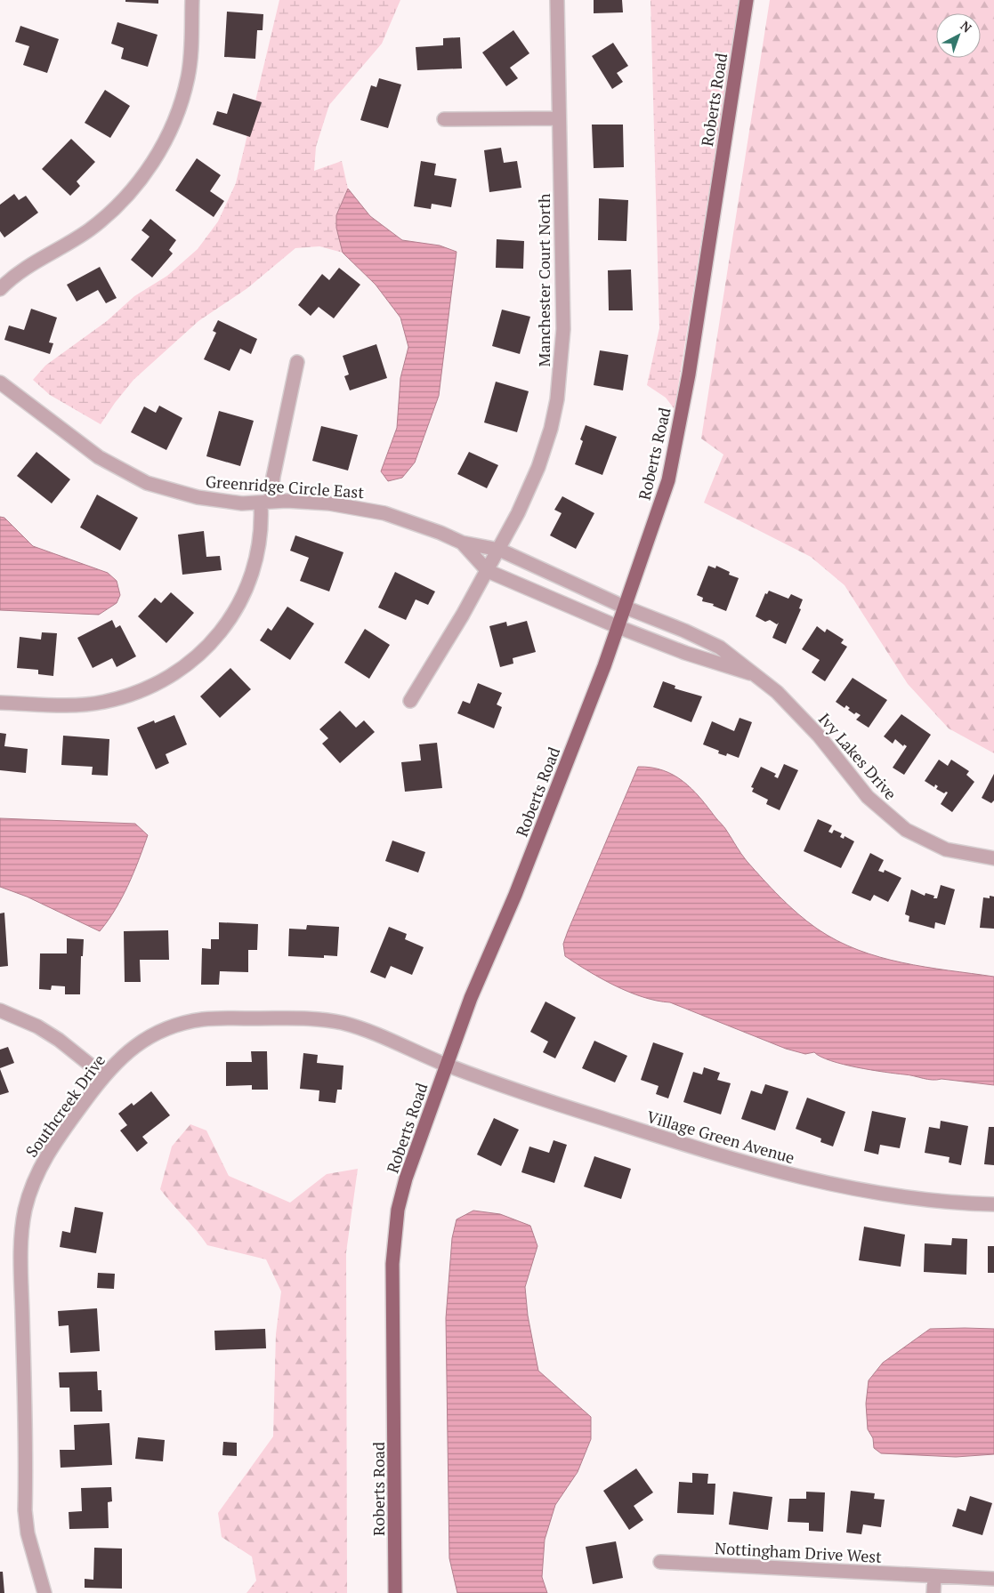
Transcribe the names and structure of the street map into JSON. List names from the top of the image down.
{
  "streets": {
    "main road": ["Roberts Road"],
    "street": [
      "Manchester Court North",
      "Greenridge Circle East",
      "Ivy Lakes Drive",
      "Southcreek Drive",
      "Village Green Avenue",
      "Nottingham Drive West"
    ]
  },
  "crossings": [
    ["Roberts Road", "Greenridge Circle East"],
    ["Roberts Road", "Ivy Lakes Drive"],
    ["Roberts Road", "Southcreek Drive"],
    ["Roberts Road", "Village Green Avenue"],
    ["Manchester Court North", "Greenridge Circle East"],
    ["Greenridge Circle East", "Ivy Lakes Drive"],
    ["Southcreek Drive", "Village Green Avenue"]
  ],
  "north": "top right"
}
